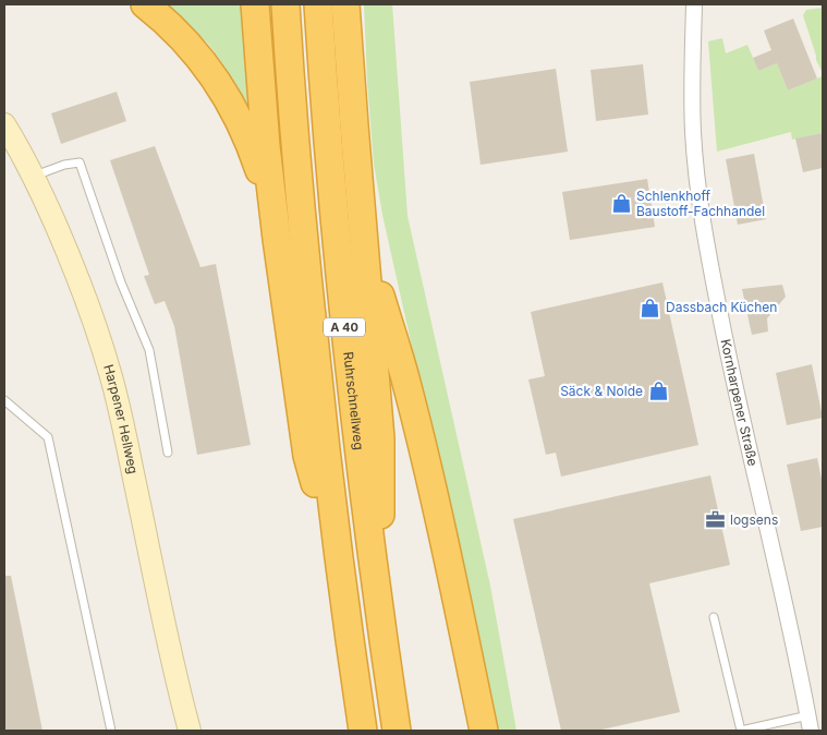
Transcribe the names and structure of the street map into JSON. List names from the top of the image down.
{
  "streets": {
    "highway": ["A 40", "Ruhrschnellweg"],
    "main road": ["Harpener Hellweg"],
    "street": ["Kornharpener Straße"]
  },
  "places": {
    "shop": ["Schlenkhoff Baustoff-Fachhandel", "Dassbach Küchen", "Säck & Nolde"],
    "office": ["logsens"]
  }
}
